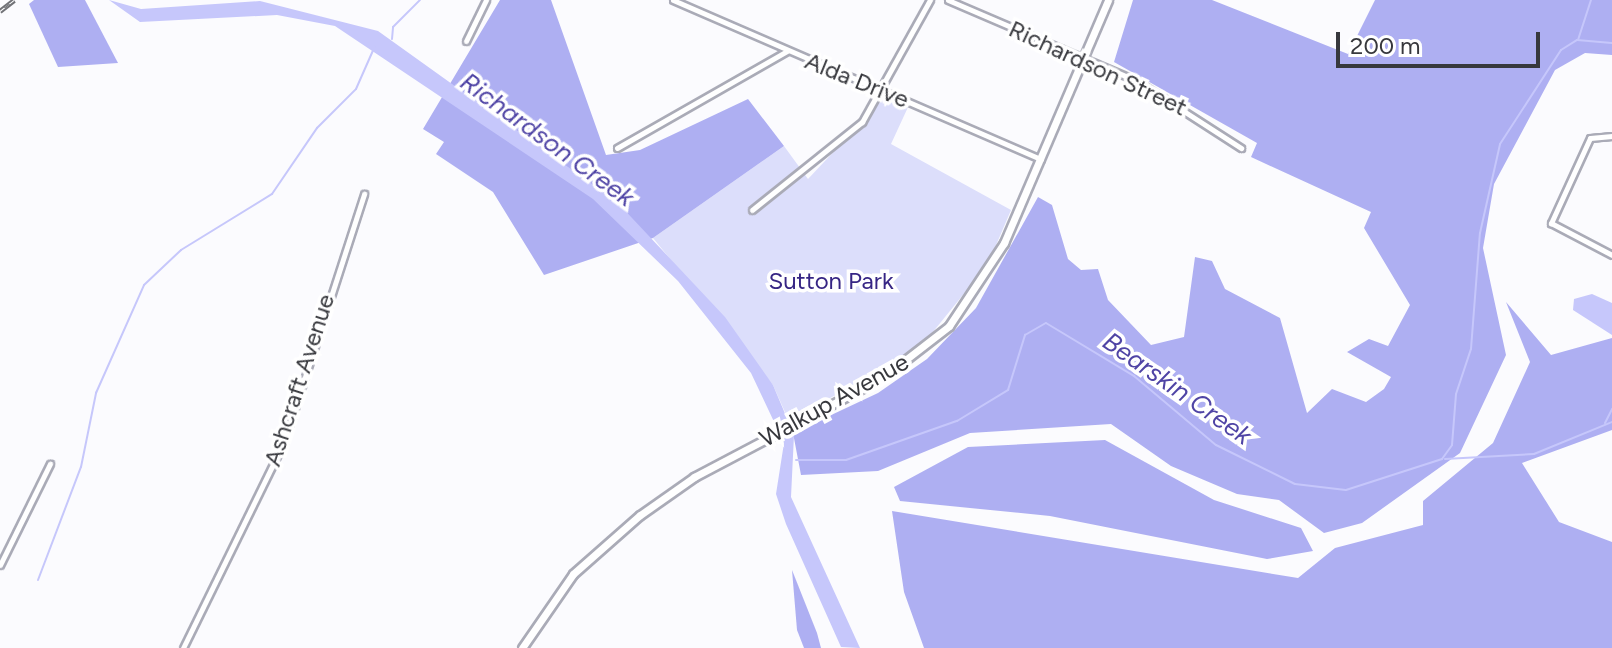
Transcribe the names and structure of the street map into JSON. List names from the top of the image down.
{
  "streets": {
    "street": [
      "Richardson Street",
      "Alda Drive",
      "Ashcraft Avenue",
      "Walkup Avenue"
    ]
  },
  "crossings": [
    ["Richardson Street", "Walkup Avenue"],
    ["Alda Drive", "Walkup Avenue"]
  ],
  "water": ["Richardson Creek", "Bearskin Creek"],
  "parks": ["Sutton Park"],
  "scale_bar": "200 m"
}
